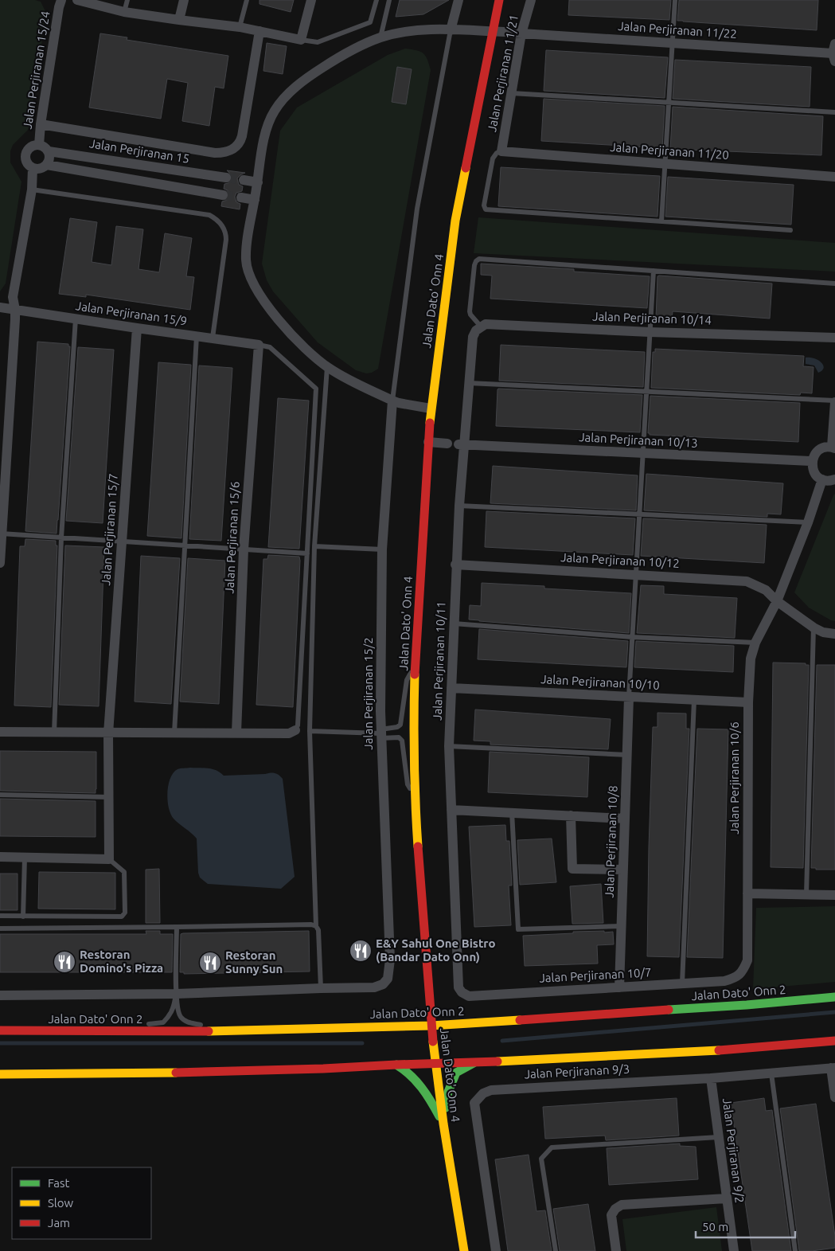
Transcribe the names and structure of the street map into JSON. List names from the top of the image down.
{
  "streets": {
    "main road": ["Jalan Dato' Onn 4", "Jalan Dato' Onn 2"],
    "street": [
      "Jalan Perjiranan 11/22",
      "Jalan Perjiranan 15/24",
      "Jalan Perjiranan 11/21",
      "Jalan Perjiranan 15",
      "Jalan Perjiranan 11/20",
      "Jalan Perjiranan 15/9",
      "Jalan Perjiranan 10/14",
      "Jalan Perjiranan 10/13",
      "Jalan Perjiranan 15/7",
      "Jalan Perjiranan 15/6",
      "Jalan Perjiranan 10/12",
      "Jalan Perjiranan 10/11",
      "Jalan Perjiranan 10/10",
      "Jalan Perjiranan 15/2",
      "Jalan Perjiranan 10/6",
      "Jalan Perjiranan 10/8",
      "Jalan Perjiranan 10/7",
      "Jalan Perjiranan 9/3",
      "Jalan Perjiranan 9/2"
    ]
  },
  "crossings": [
    ["Jalan Perjiranan 11/22", "Jalan Perjiranan 11/21"],
    ["Jalan Perjiranan 11/22", "Jalan Dato' Onn 4"],
    ["Jalan Perjiranan 11/22", "Jalan Perjiranan 15/2"],
    ["Jalan Perjiranan 15/24", "Jalan Perjiranan 15"],
    ["Jalan Perjiranan 11/21", "Jalan Perjiranan 11/20"],
    ["Jalan Dato' Onn 4", "Jalan Perjiranan 10/13"],
    ["Jalan Dato' Onn 4", "Jalan Dato' Onn 2"],
    ["Jalan Perjiranan 15/9", "Jalan Perjiranan 15/7"],
    ["Jalan Perjiranan 15/9", "Jalan Perjiranan 15/6"],
    ["Jalan Perjiranan 10/14", "Jalan Perjiranan 10/11"],
    ["Jalan Perjiranan 10/13", "Jalan Perjiranan 10/11"],
    ["Jalan Perjiranan 10/12", "Jalan Perjiranan 10/11"],
    ["Jalan Perjiranan 10/12", "Jalan Perjiranan 10/6"],
    ["Jalan Perjiranan 10/11", "Jalan Perjiranan 10/10"],
    ["Jalan Perjiranan 10/11", "Jalan Perjiranan 10/7"],
    ["Jalan Perjiranan 10/10", "Jalan Perjiranan 10/6"],
    ["Jalan Perjiranan 10/10", "Jalan Perjiranan 10/8"],
    ["Jalan Perjiranan 10/6", "Jalan Perjiranan 10/7"],
    ["Jalan Perjiranan 10/8", "Jalan Perjiranan 10/7"],
    ["Jalan Perjiranan 9/3", "Jalan Perjiranan 9/2"]
  ],
  "places": {
    "restaurant": ["E&Y Sahul One Bistro (Bandar Dato Onn)", "Restoran Domino's Pizza", "Restoran Sunny Sun"]
  },
  "legend": ["Fast", "Slow", "Jam"],
  "scale_bar": "50 m"
}
